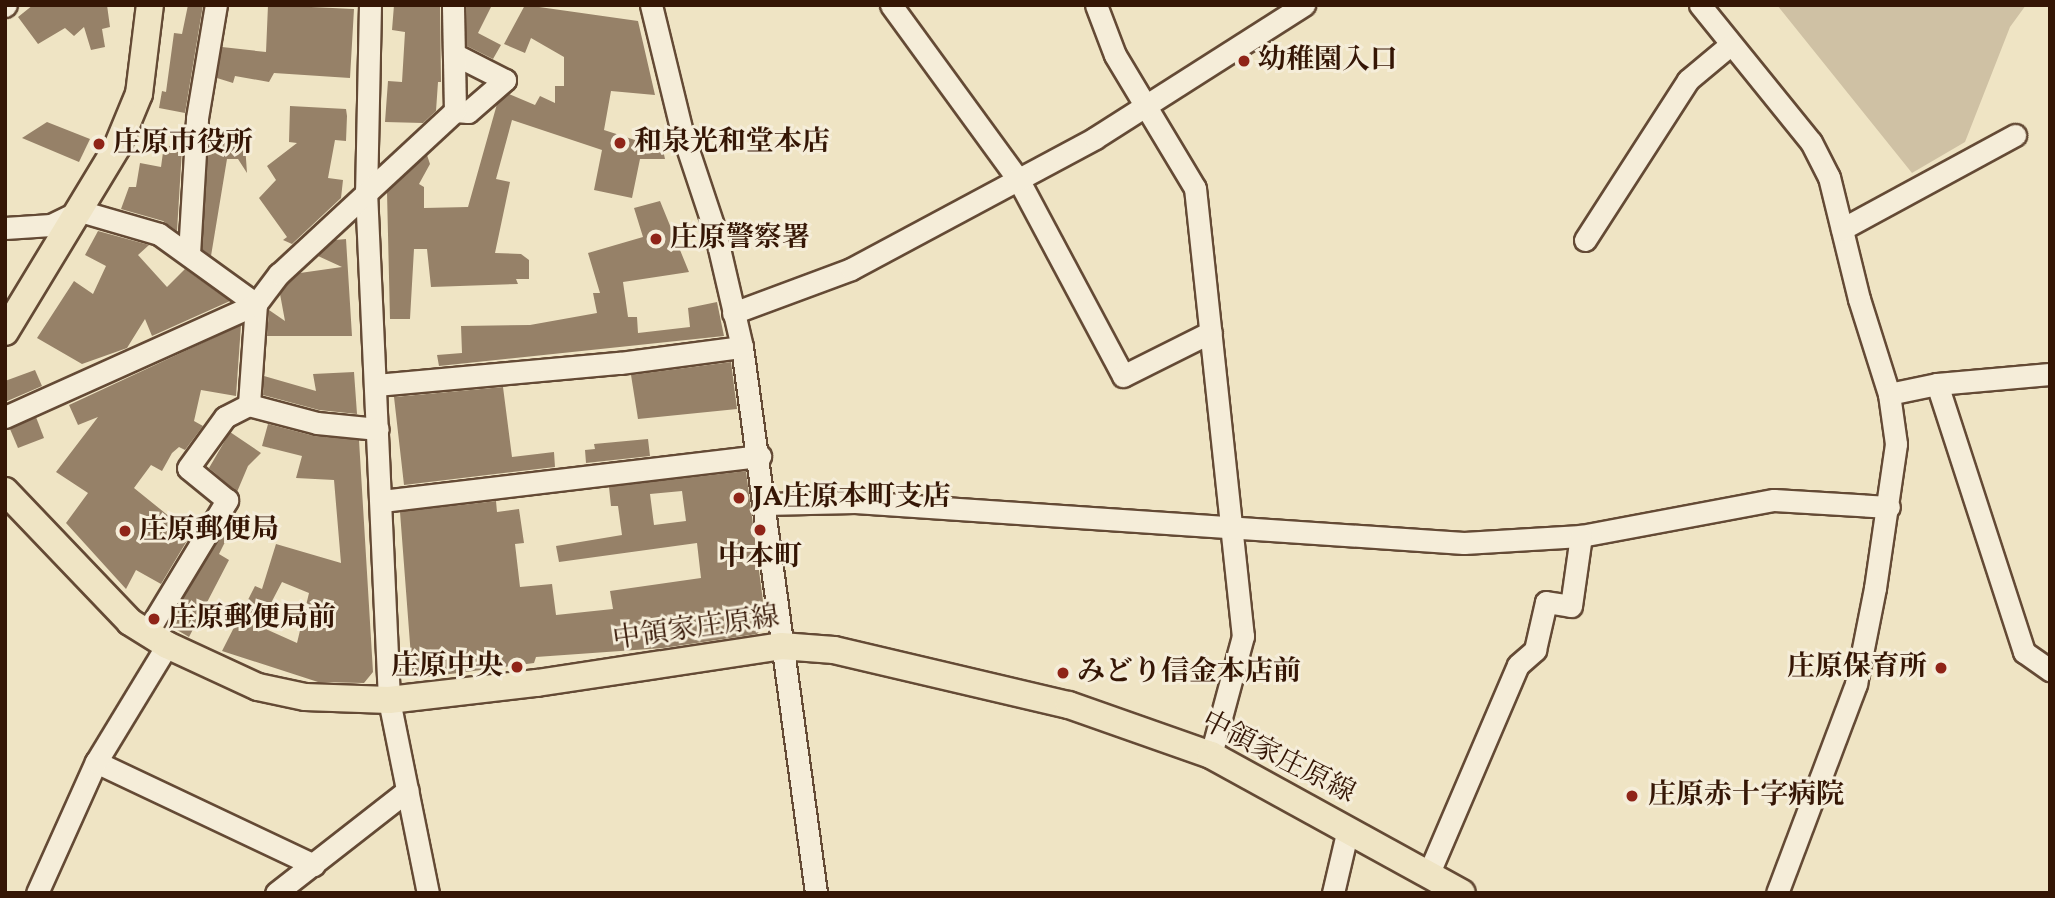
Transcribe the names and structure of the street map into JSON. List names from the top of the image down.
{
  "streets": {
    "main road": ["中領家庄原線"]
  },
  "places": [
    "幼稚園入口",
    "和泉光和堂本店",
    "庄原市役所",
    "庄原警察署",
    "JA庄原本町支店",
    "中本町",
    "庄原郵便局",
    "庄原郵便局前",
    "庄原中央",
    "庄原保育所",
    "みどり信金本店前",
    "庄原赤十字病院"
  ]
}
